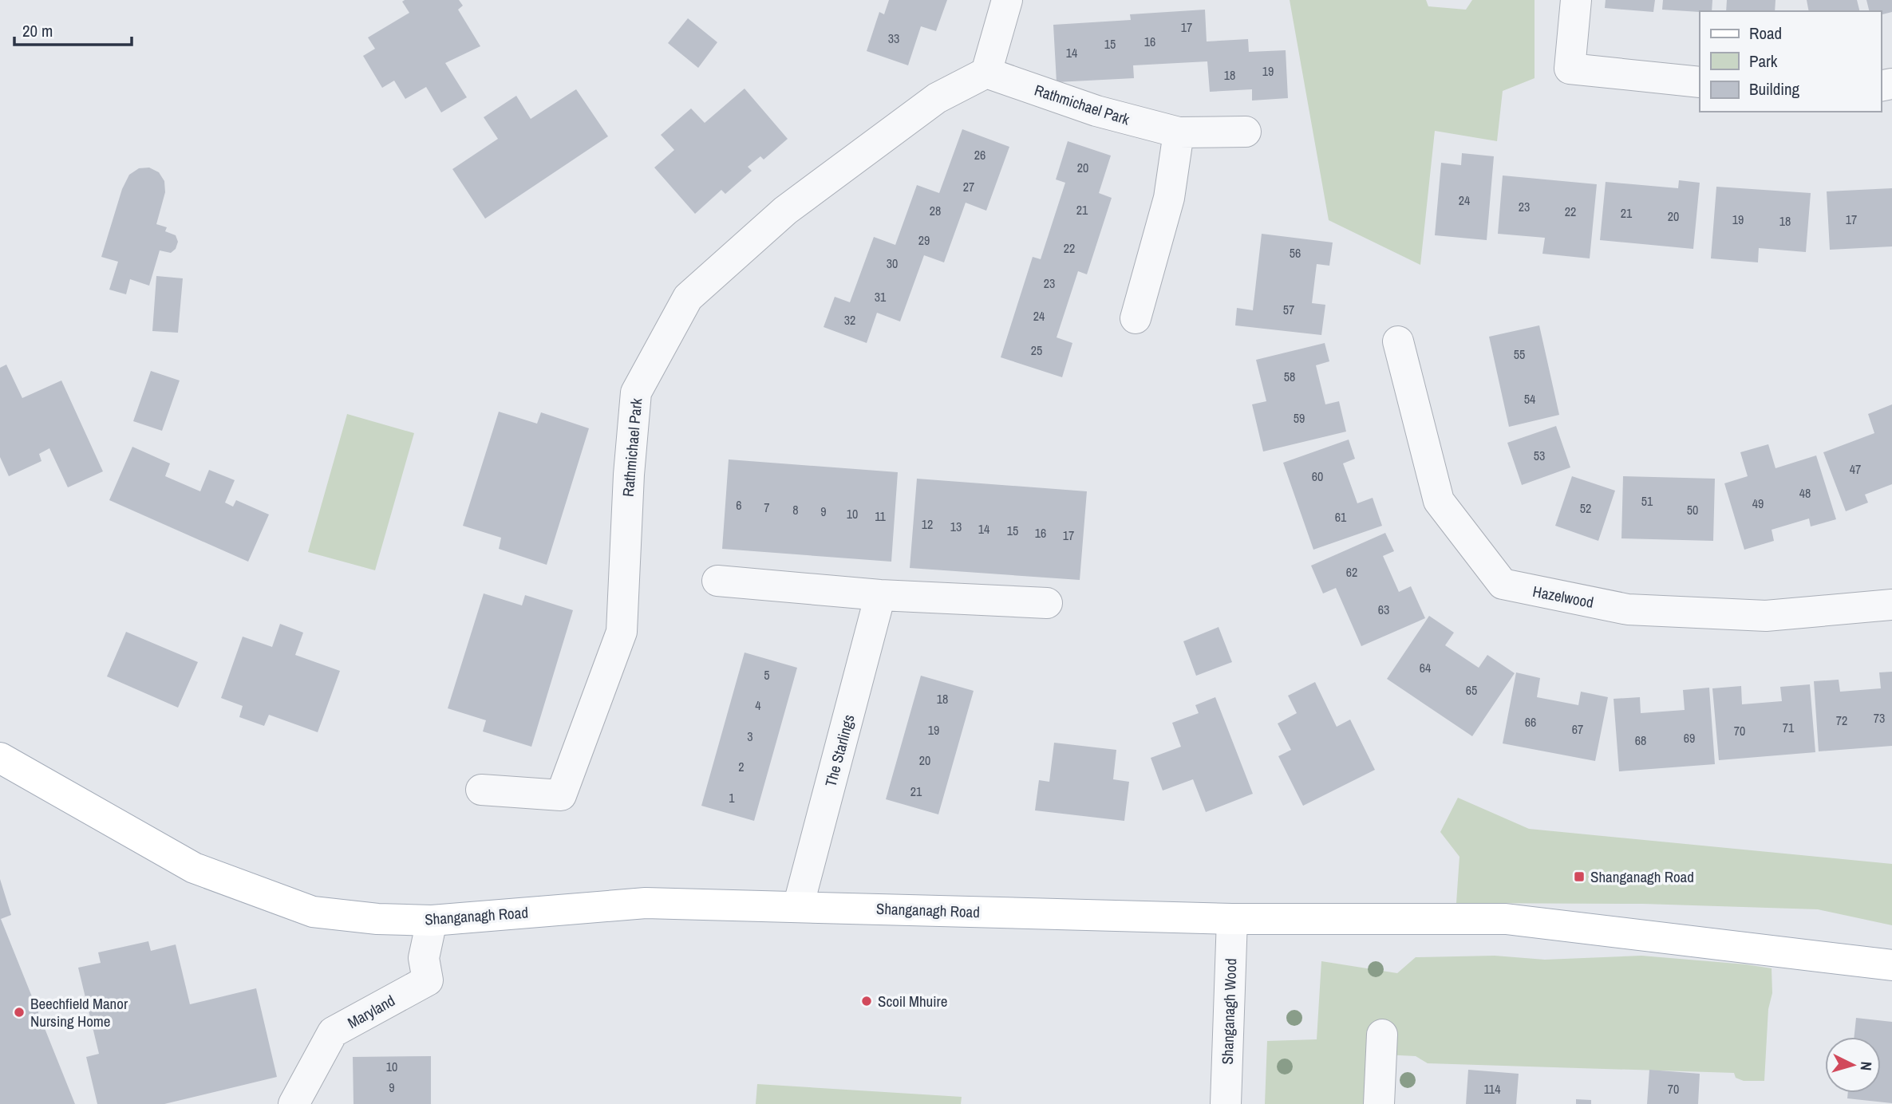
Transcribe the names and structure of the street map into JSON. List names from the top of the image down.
{
  "streets": {
    "main road": ["Shanganagh Road"],
    "street": [
      "Rathmichael Park",
      "Hazelwood",
      "The Starlings",
      "Maryland",
      "Shanganagh Wood"
    ]
  },
  "crossings": [
    ["The Starlings", "Shanganagh Road"],
    ["Shanganagh Road", "Maryland"],
    ["Shanganagh Road", "Shanganagh Wood"]
  ],
  "places": {
    "transit": ["Shanganagh Road"],
    "other": ["Scoil Mhuire", "Beechfield Manor Nursing Home"]
  },
  "house_numbers": [
    "17",
    "33",
    "16",
    "15",
    "14",
    "19",
    "18",
    "26",
    "20",
    "27",
    "24",
    "23",
    "21",
    "28",
    "22",
    "21",
    "20",
    "19",
    "17",
    "18",
    "29",
    "22",
    "56",
    "30",
    "23",
    "31",
    "57",
    "24",
    "32",
    "25",
    "55",
    "58",
    "54",
    "59",
    "53",
    "47",
    "60",
    "48",
    "51",
    "49",
    "6",
    "7",
    "52",
    "8",
    "50",
    "9",
    "10",
    "11",
    "61",
    "12",
    "13",
    "14",
    "15",
    "16",
    "17",
    "62",
    "63",
    "64",
    "5",
    "65",
    "18",
    "4",
    "73",
    "72",
    "66",
    "71",
    "67",
    "19",
    "70",
    "3",
    "69",
    "68",
    "20",
    "2",
    "21",
    "1",
    "10",
    "9",
    "114",
    "70"
  ],
  "legend": ["Road", "Park", "Building"],
  "scale_bar": "20 m",
  "north": "right"
}
